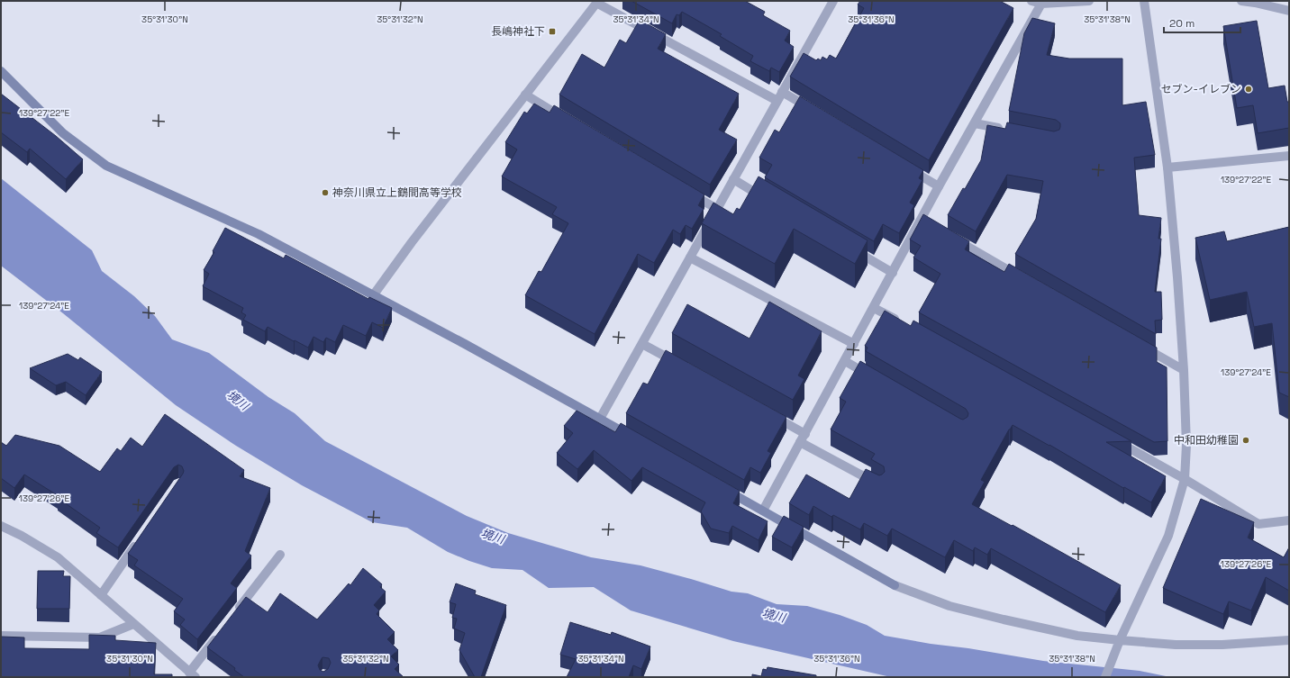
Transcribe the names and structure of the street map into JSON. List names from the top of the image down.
{
  "water": ["境川"],
  "places": {
    "transit": ["長嶋神社下"],
    "other": ["セブン-イレブン", "神奈川県立上鶴間高等学校", "中和田幼稚園"]
  },
  "scale_bar": "20 m",
  "coordinates": [
    "35°31'30\"N",
    "35°31'32\"N",
    "35°31'34\"N",
    "35°31'36\"N",
    "35°31'38\"N",
    "139°27'22\"E",
    "139°27'24\"E",
    "139°27'26\"E"
  ]
}
